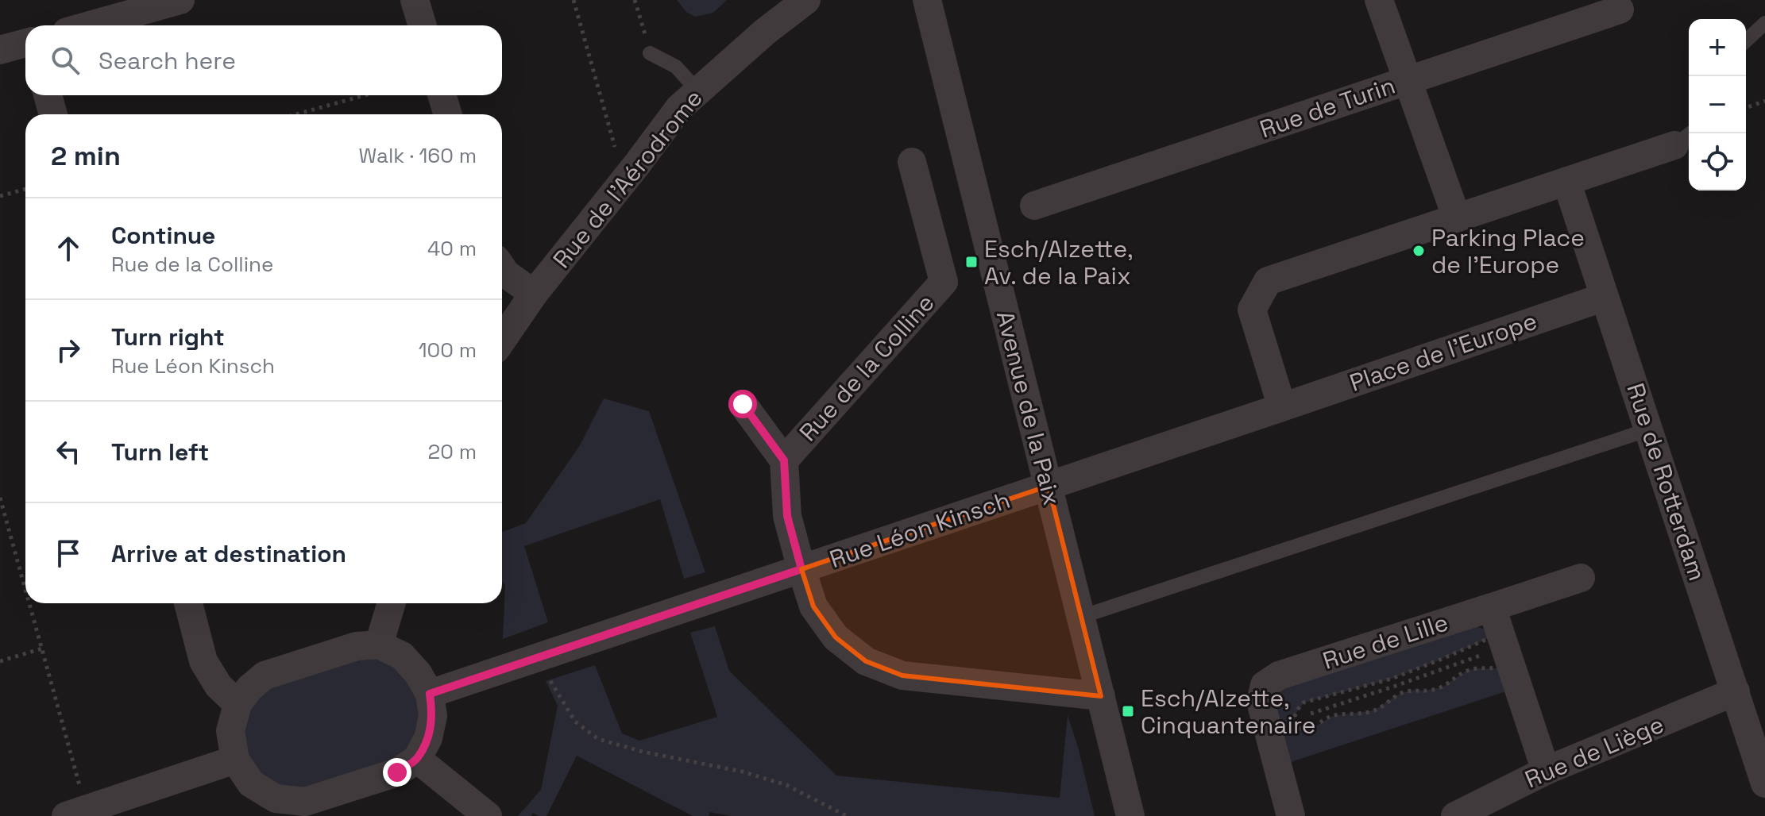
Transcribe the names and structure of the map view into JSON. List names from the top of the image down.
{
  "streets": {
    "street": [
      "Rue de Turin",
      "Rue de l'Aérodrome",
      "Place de l'Europe",
      "Rue de la Colline",
      "Avenue de la Paix",
      "Rue de Rotterdam",
      "Rue Léon Kinsch",
      "Rue de Lille",
      "Rue de Liège"
    ]
  },
  "crossings": [
    ["Place de l'Europe", "Avenue de la Paix"],
    ["Place de l'Europe", "Rue de Rotterdam"],
    ["Place de l'Europe", "Rue Léon Kinsch"],
    ["Rue de la Colline", "Avenue de la Paix"],
    ["Rue de la Colline", "Rue Léon Kinsch"],
    ["Avenue de la Paix", "Rue Léon Kinsch"],
    ["Rue de Rotterdam", "Rue de Liège"]
  ],
  "places": {
    "other": ["Parking Place de l'Europe"],
    "transit": ["Esch/Alzette, Av. de la Paix", "Esch/Alzette, Cinquantenaire"]
  },
  "page": {
    "map_buttons": ["+", "−"],
    "search": "Search here",
    "heading": ["2 min", "Walk · 160 m"],
    "list": [
      ["Continue", "Rue de la Colline", "40 m"],
      ["Turn right", "Rue Léon Kinsch", "100 m"],
      ["Turn left", "20 m"],
      "Arrive at destination"
    ]
  }
}
